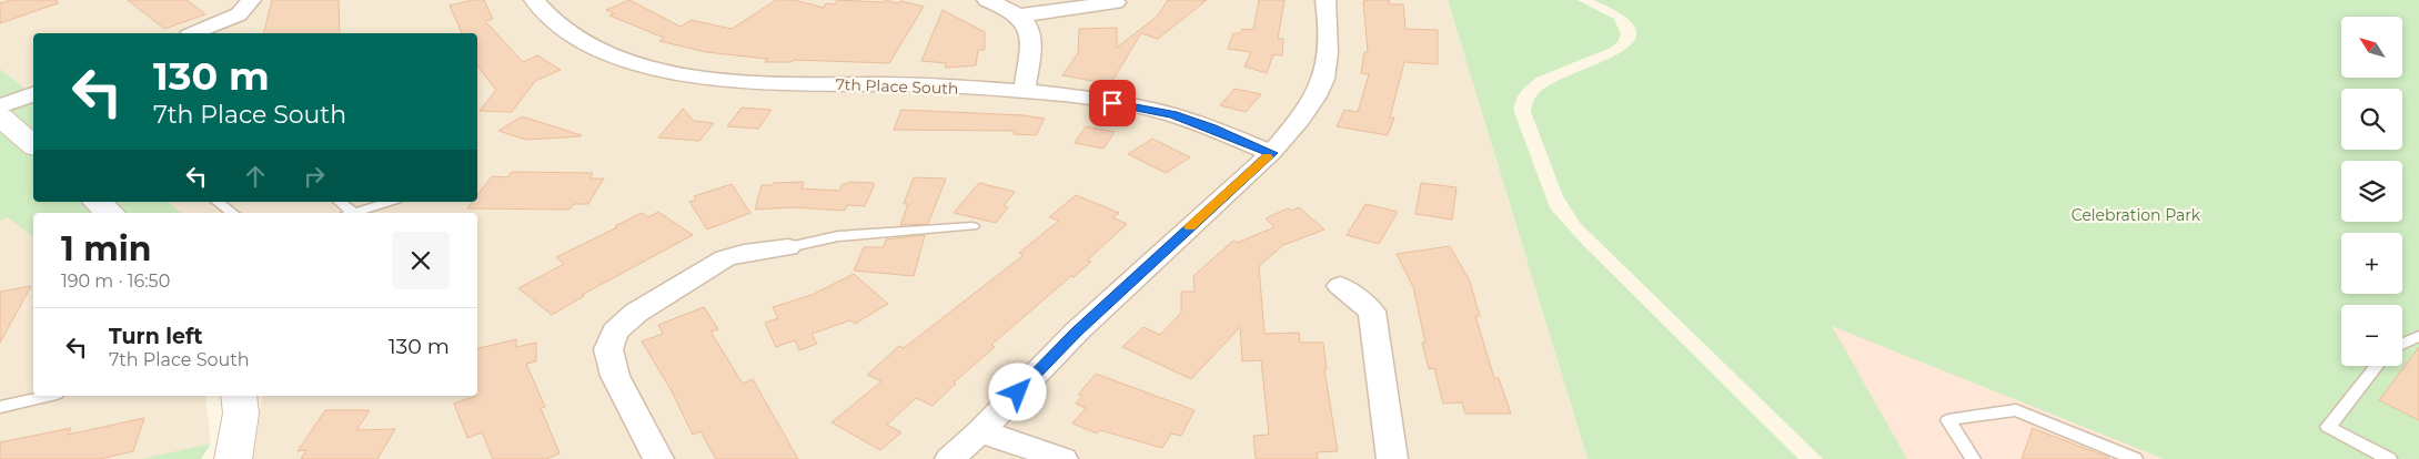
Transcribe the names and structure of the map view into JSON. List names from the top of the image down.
{
  "streets": {
    "street": ["7th Place South"]
  },
  "parks": ["Celebration Park"],
  "north": "top left",
  "page": {
    "map_buttons": ["+", "−"],
    "turn": ["130 m", "7th Place South"],
    "heading": ["1 min", "190 m · 16:50"],
    "list": [
      {
        "name": "Turn left",
        "note": "7th Place South",
        "value": "130 m"
      }
    ]
  }
}
